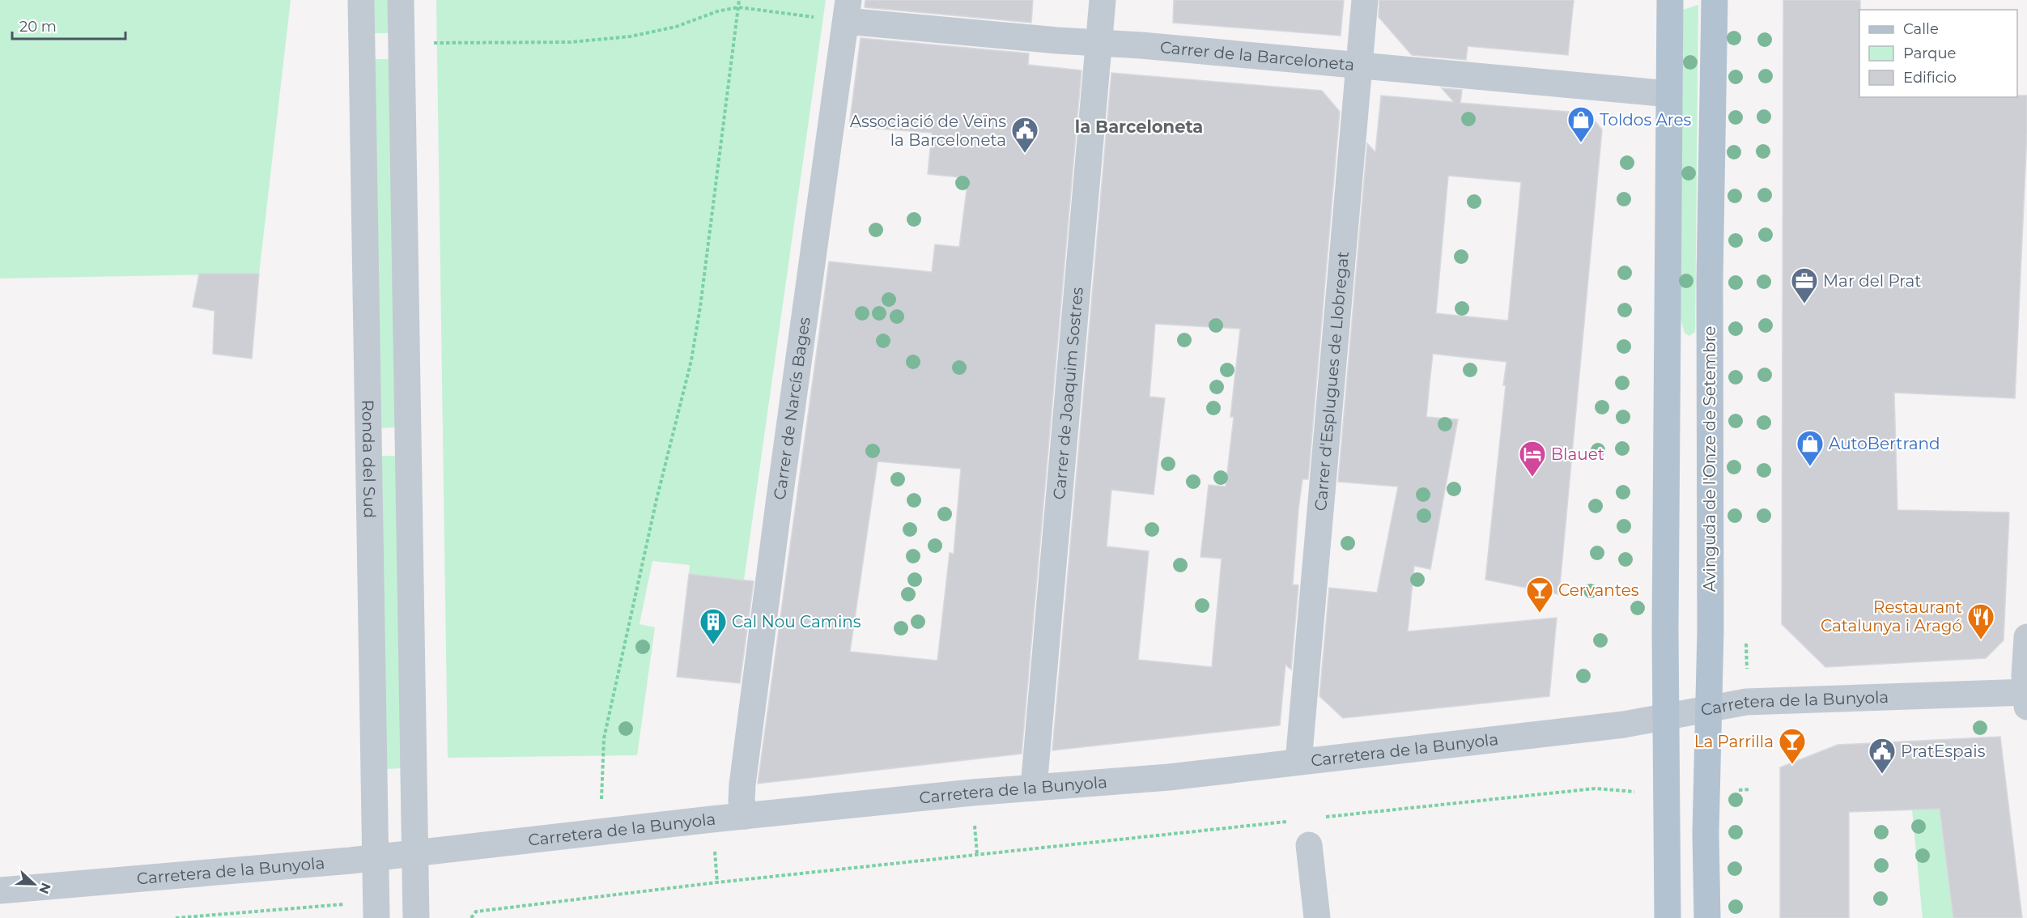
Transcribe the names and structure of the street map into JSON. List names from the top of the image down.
{
  "streets": {
    "main road": ["Avinguda de l'Onze de Setembre"],
    "street": [
      "Carrer de la Barceloneta",
      "Carrer d'Esplugues de Llobregat",
      "Carrer de Joaquim Sostres",
      "Carrer de Narcís Bages",
      "Ronda del Sud",
      "Carretera de la Bunyola"
    ]
  },
  "crossings": [
    ["Carrer de la Barceloneta", "Carrer d'Esplugues de Llobregat"],
    ["Carrer de la Barceloneta", "Carrer de Joaquim Sostres"],
    ["Carrer de la Barceloneta", "Carrer de Narcís Bages"],
    ["Carrer d'Esplugues de Llobregat", "Carretera de la Bunyola"],
    ["Carrer de Joaquim Sostres", "Carretera de la Bunyola"],
    ["Carrer de Narcís Bages", "Carretera de la Bunyola"],
    ["Ronda del Sud", "Carretera de la Bunyola"],
    ["Avinguda de l'Onze de Setembre", "Carretera de la Bunyola"]
  ],
  "districts": ["la Barceloneta"],
  "places": {
    "shop": ["Toldos Ares", "AutoBertrand"],
    "public building": ["Associació de Veïns la Barceloneta", "PratEspais"],
    "office": ["Mar del Prat"],
    "hotel": ["Blauet"],
    "bar": ["Cervantes", "La Parrilla"],
    "restaurant": ["Restaurant Catalunya i Aragó"],
    "building": ["Cal Nou Camins"]
  },
  "legend": ["Calle", "Parque", "Edificio"],
  "scale_bar": "20 m",
  "north": "right"
}
